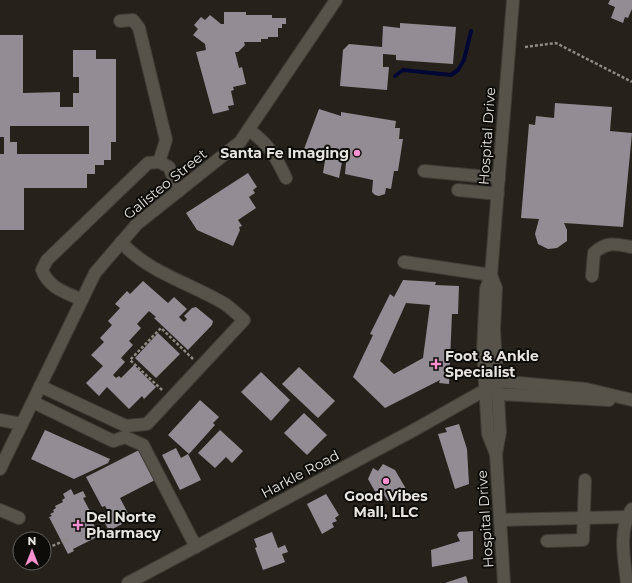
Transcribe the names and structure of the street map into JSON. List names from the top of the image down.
{
  "streets": {
    "street": ["Hospital Drive", "Galisteo Street", "Harkle Road"]
  },
  "crossings": [
    ["Hospital Drive", "Harkle Road"]
  ],
  "places": {
    "other": ["Santa Fe Imaging", "Good Vibes Mall, LLC"],
    "health": ["Foot & Ankle Specialist", "Del Norte Pharmacy"]
  },
  "north": "top"
}
